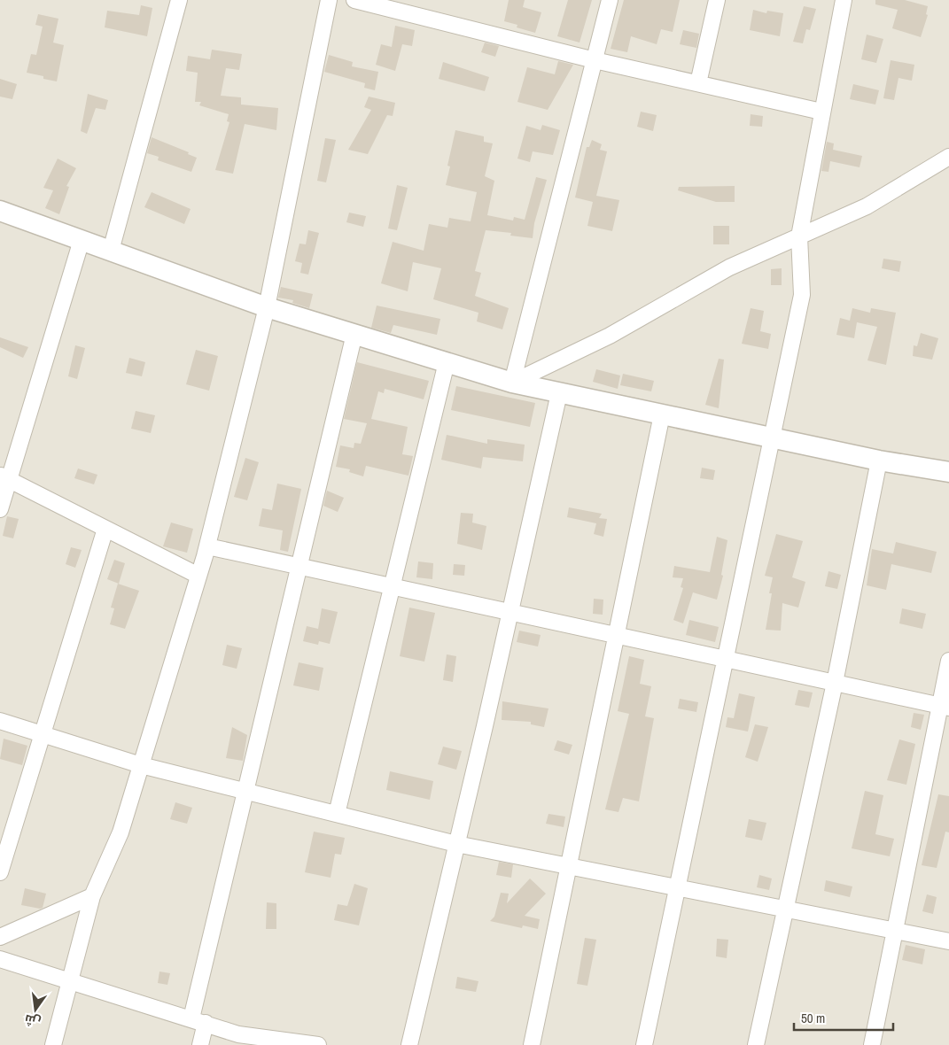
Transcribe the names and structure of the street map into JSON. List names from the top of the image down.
{
  "scale_bar": "50 m",
  "north": "bottom"
}
